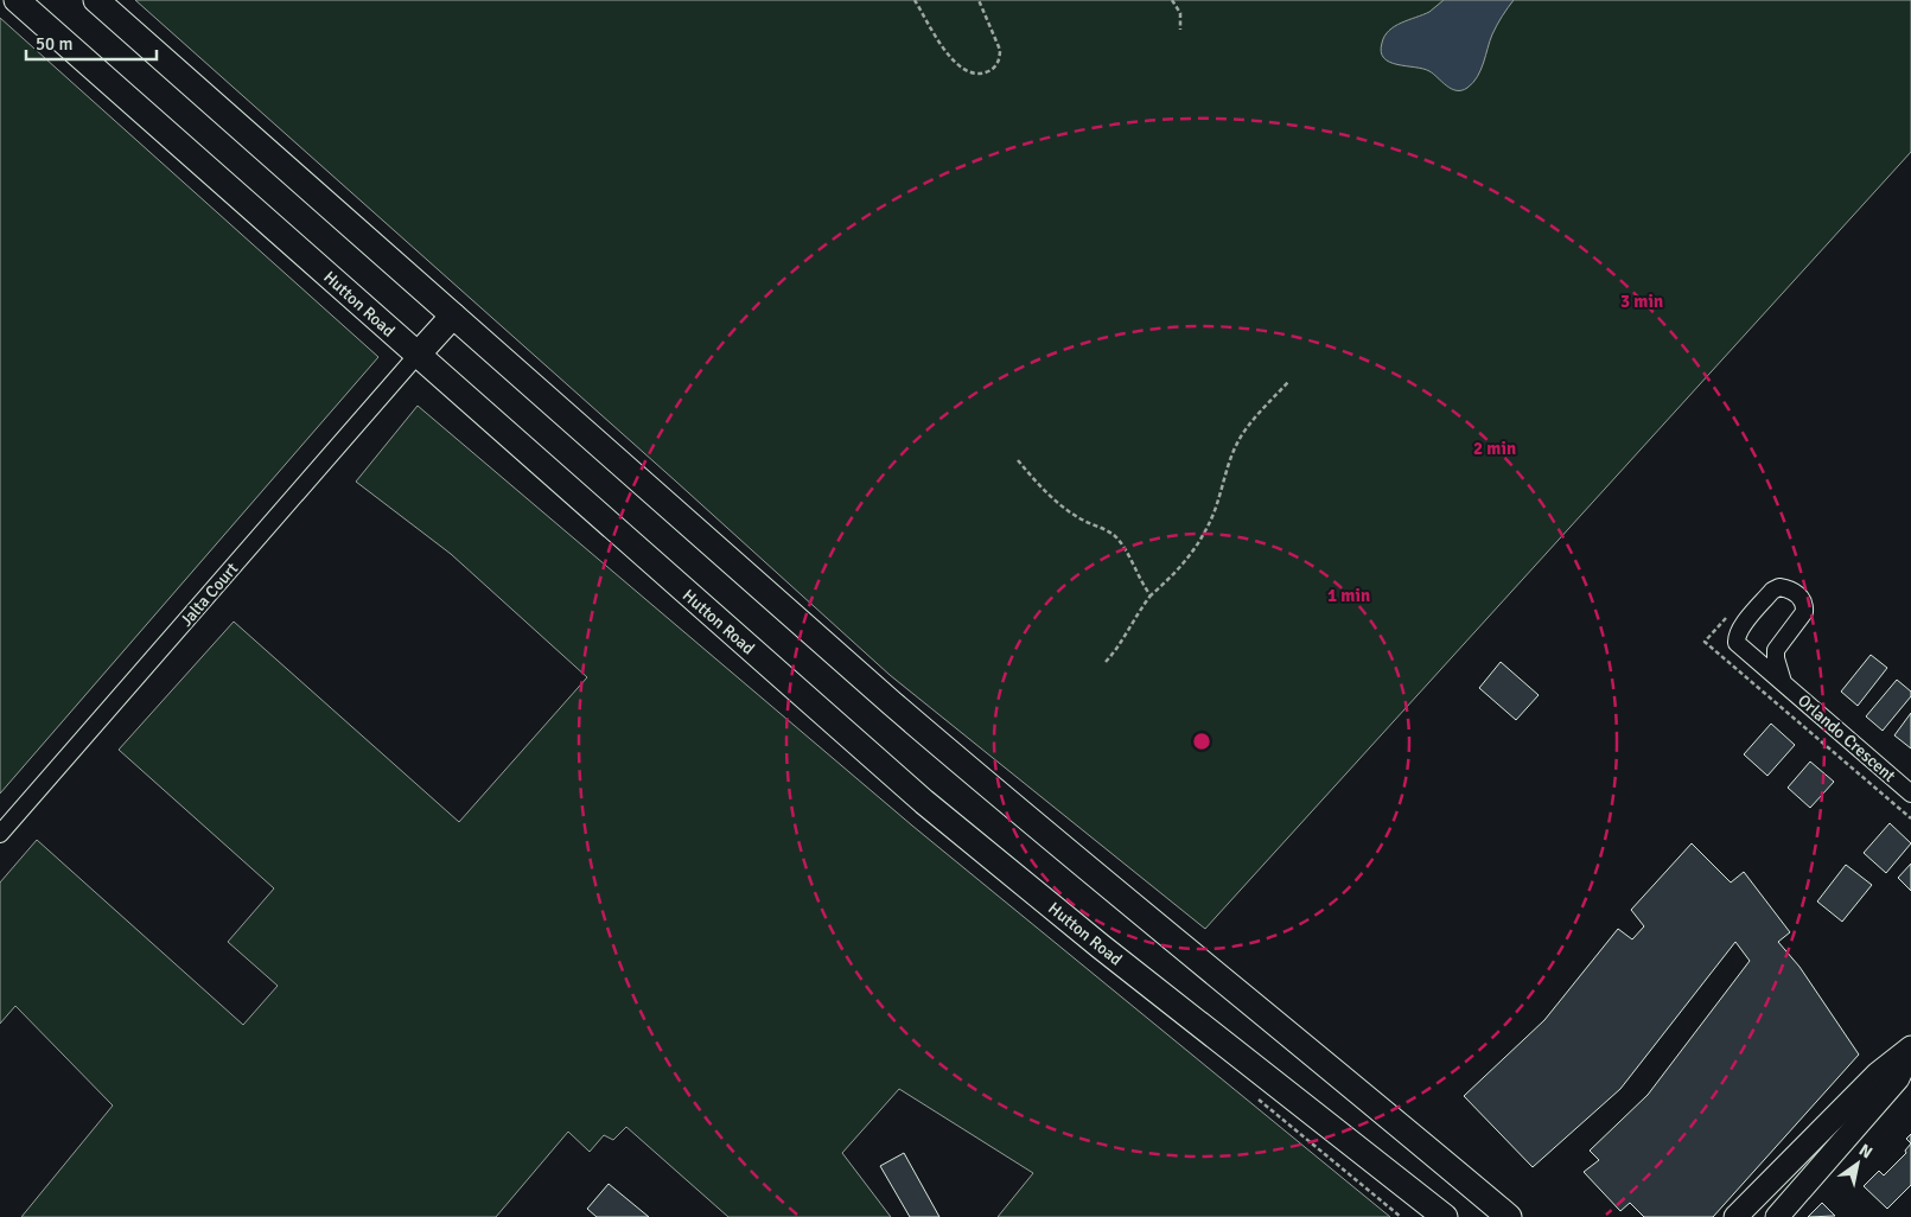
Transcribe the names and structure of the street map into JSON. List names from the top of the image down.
{
  "streets": {
    "main road": ["Hutton Road"],
    "street": ["Jalta Court", "Orlando Crescent"]
  },
  "crossings": [
    ["Hutton Road", "Jalta Court"]
  ],
  "scale_bar": "50 m",
  "north": "top right",
  "rings": ["3 min", "2 min", "1 min"]
}
